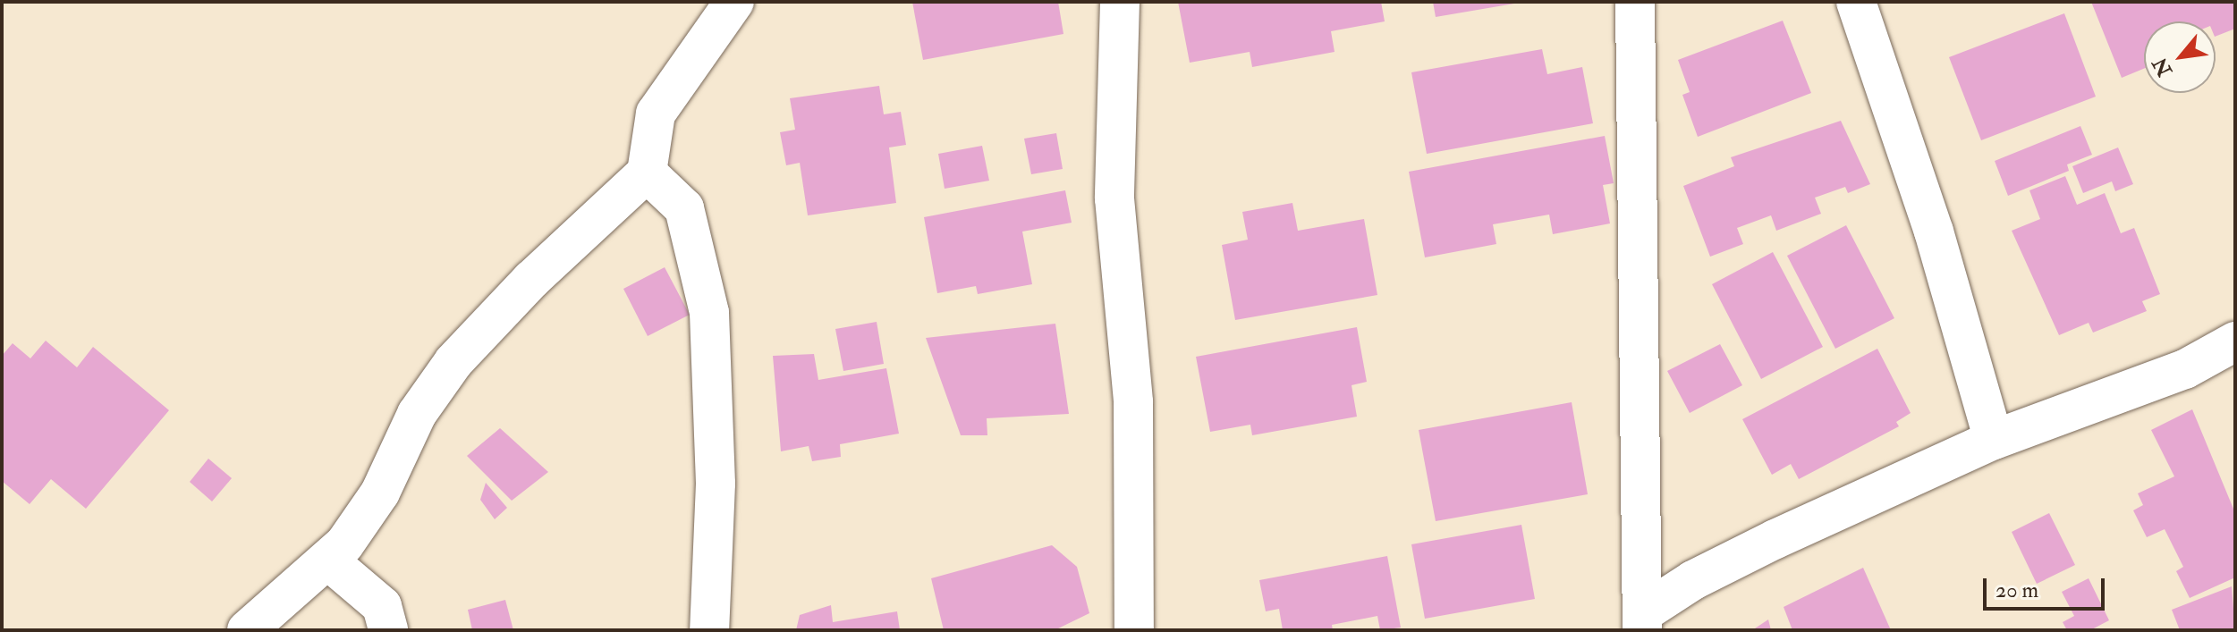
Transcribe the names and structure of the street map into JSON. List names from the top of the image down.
{
  "scale_bar": "20 m",
  "north": "bottom left"
}
